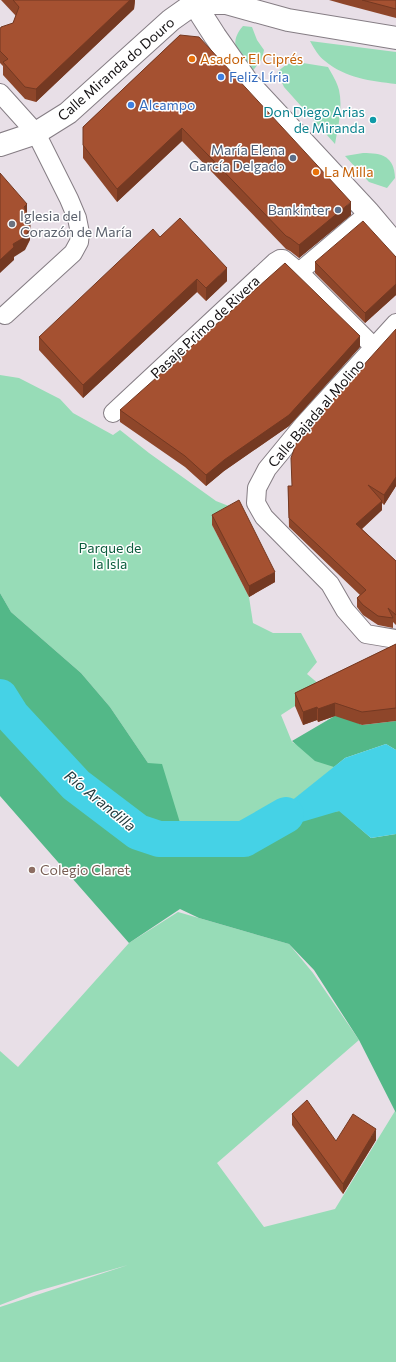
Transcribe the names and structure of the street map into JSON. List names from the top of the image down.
{
  "streets": {
    "street": ["Calle Miranda do Douro", "Pasaje Primo de Rivera", "Calle Bajada al Molino"]
  },
  "crossings": [
    ["Pasaje Primo de Rivera", "Calle Bajada al Molino"]
  ],
  "water": ["Río Arandilla"],
  "parks": ["Parque de la Isla"],
  "places": [
    "Asador El Ciprés",
    "Feliz Líria",
    "Alcampo",
    "Don Diego Arias de Miranda",
    "María Elena García Delgado",
    "La Milla",
    "Bankinter",
    "Iglesia del Corazón de María",
    "Colegio Claret"
  ]
}
